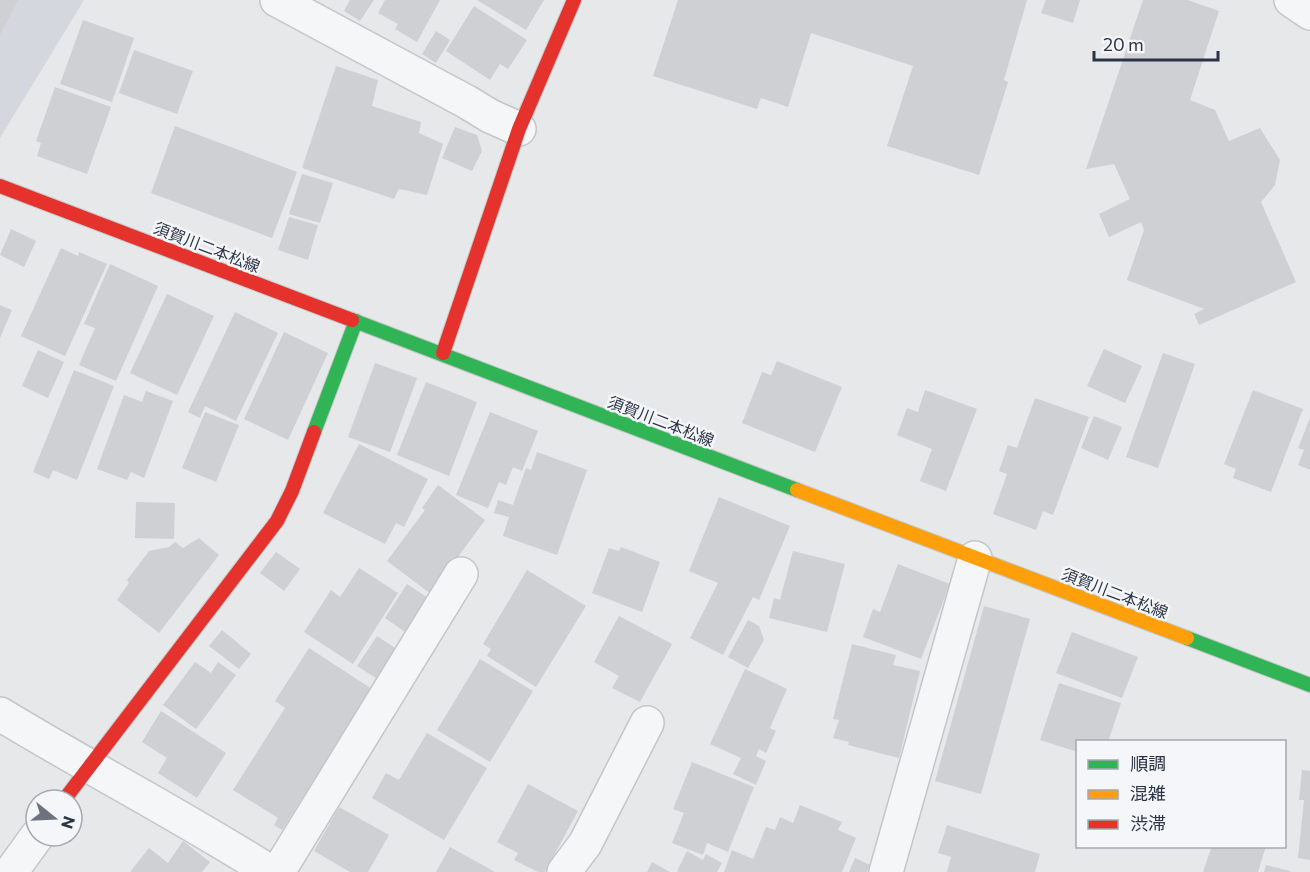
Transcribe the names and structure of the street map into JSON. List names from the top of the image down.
{
  "streets": {
    "main road": ["須賀川二本松線"]
  },
  "legend": ["順調", "混雑", "渋滞"],
  "scale_bar": "20 m",
  "north": "right"
}
